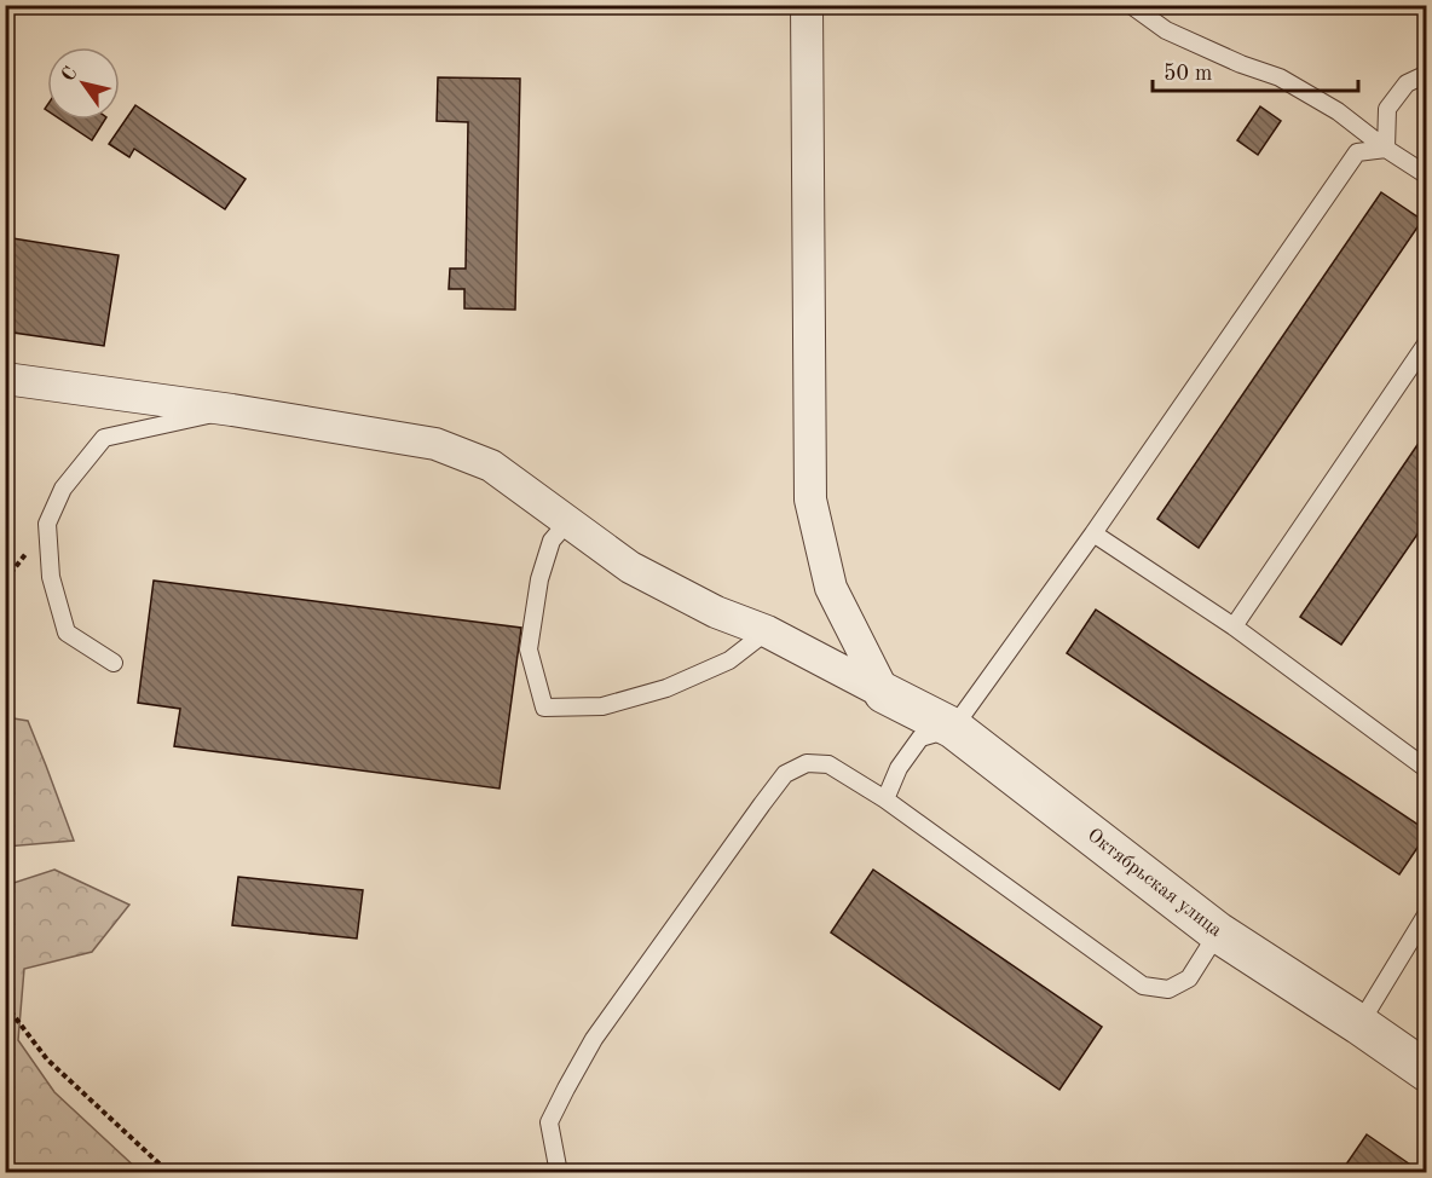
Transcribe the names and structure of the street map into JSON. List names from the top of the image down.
{
  "streets": {
    "street": ["Октябрьская улица"]
  },
  "scale_bar": "50 m",
  "north": "top left"
}
